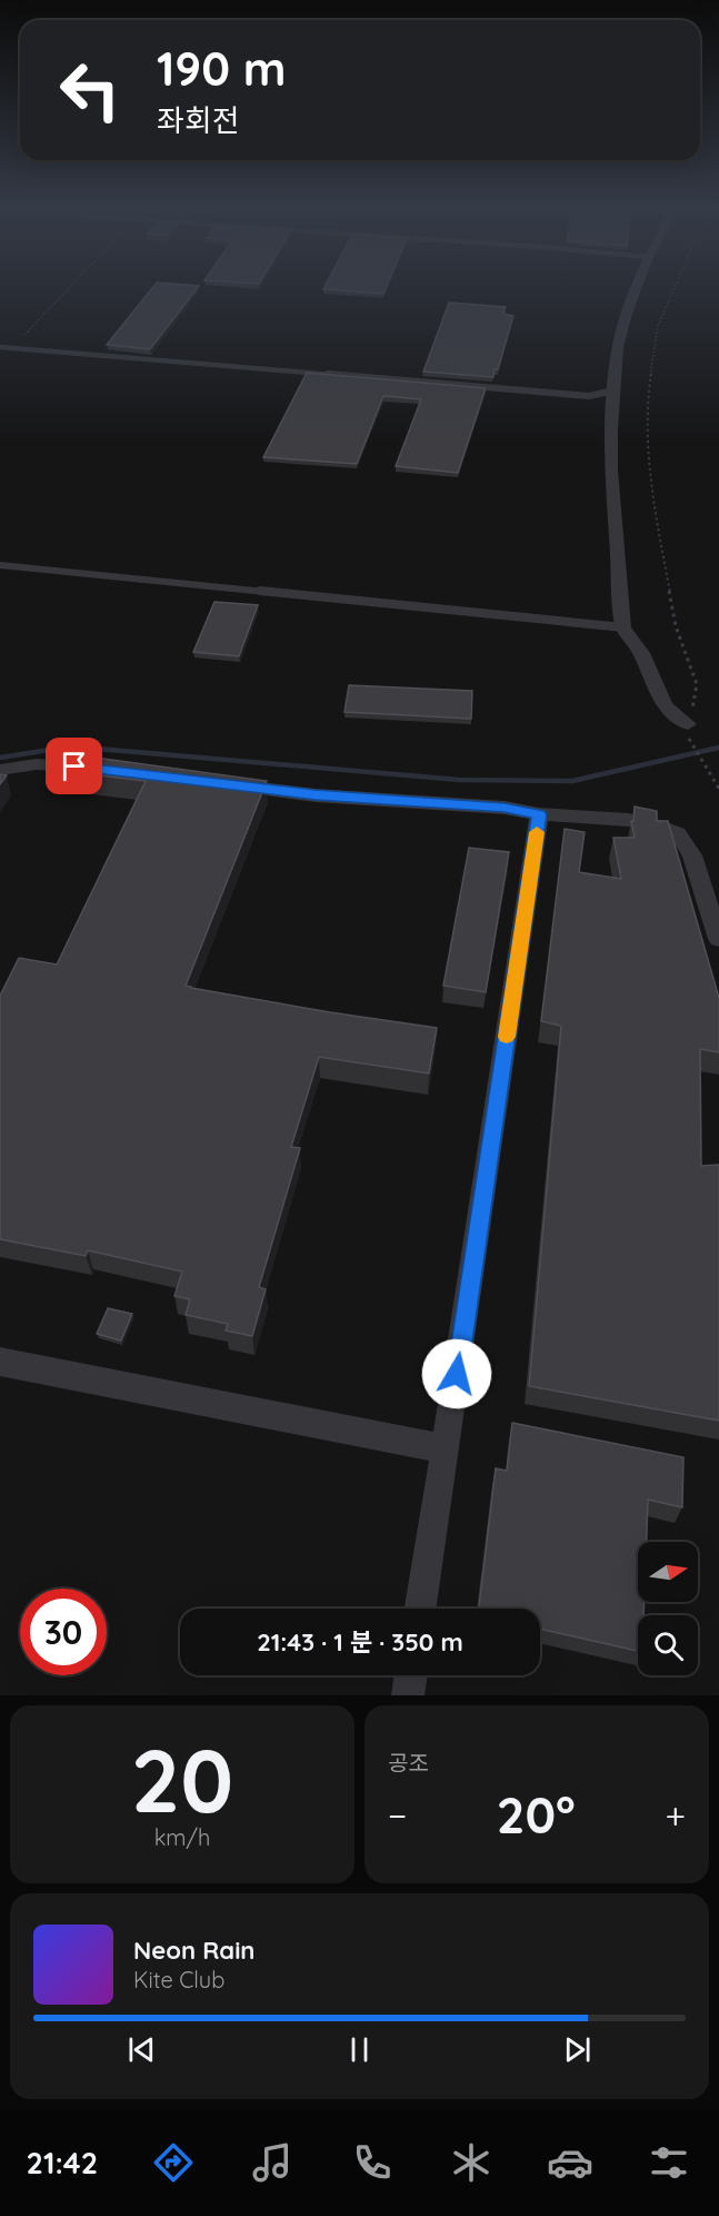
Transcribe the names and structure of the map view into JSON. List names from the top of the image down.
{
  "north": "right",
  "page": {
    "turn": ["190 m", "좌회전"],
    "limit": "30",
    "trip": "21:43 · 1 분 · 350 m",
    "tile": [
      ["20", "km/h"],
      "공조"
    ],
    "heat": ["−", "20°", "+"],
    "song": ["Neon Rain", "Kite Club"],
    "tabs": "21:42"
  }
}
